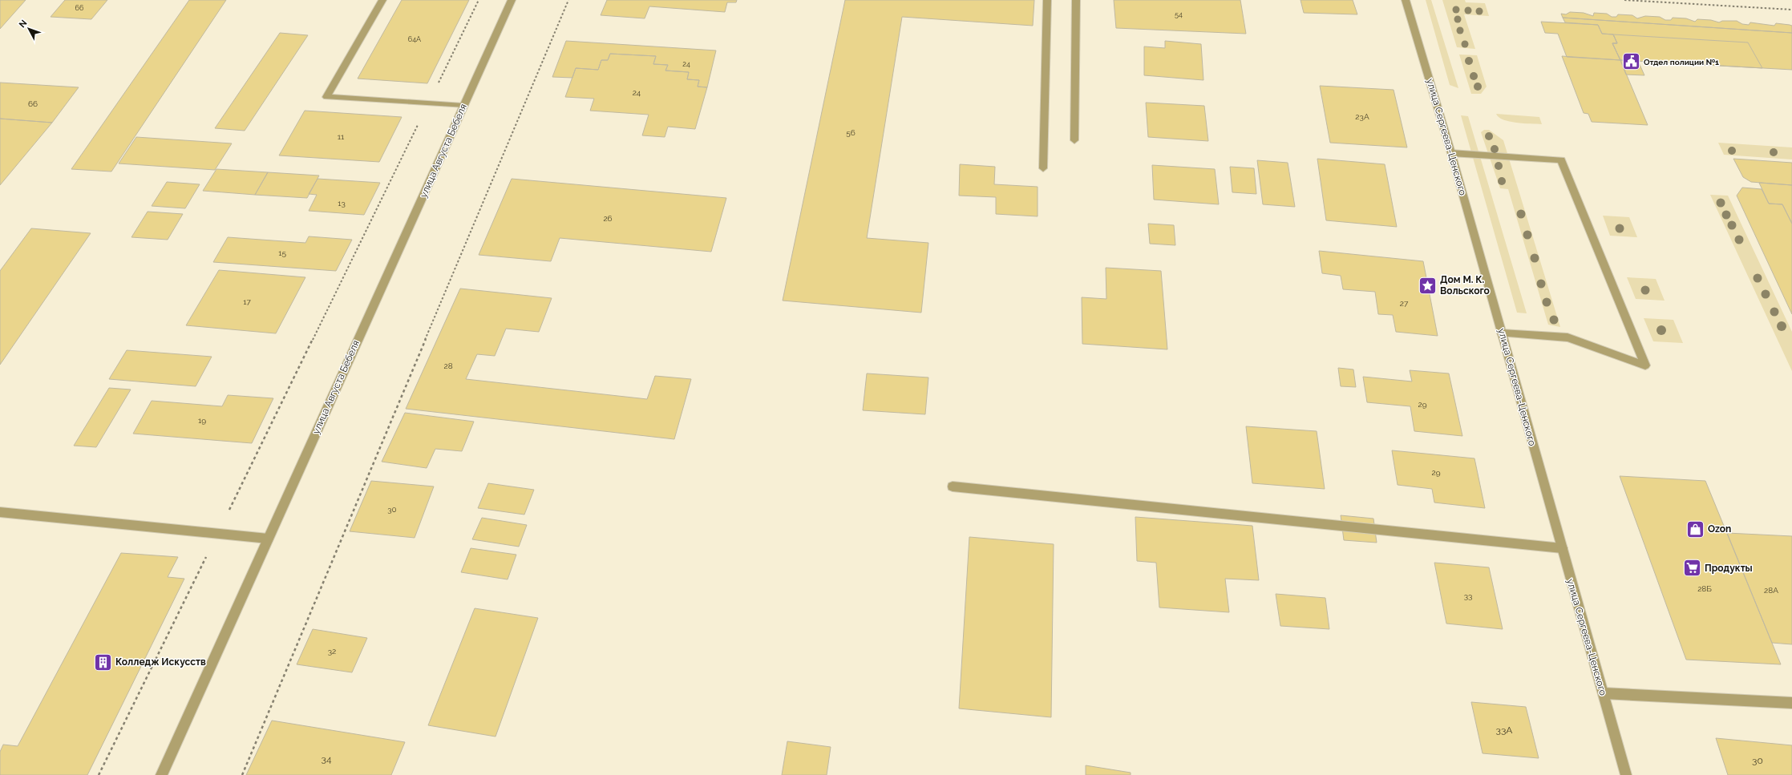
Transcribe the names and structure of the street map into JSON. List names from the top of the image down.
{
  "streets": {
    "street": ["улица Сергеева-Ценского", "улица Августа Бебеля"]
  },
  "places": {
    "public building": ["Отдел полиции №1"],
    "place": ["Дом М. К. Вольского"],
    "shop": ["Ozon"],
    "supermarket": ["Продукты"],
    "building": ["Колледж Искусств"]
  },
  "house_numbers": [
    "66",
    "54",
    "64А",
    "24",
    "24",
    "66",
    "23А",
    "56",
    "11",
    "13",
    "26",
    "15",
    "17",
    "27",
    "28",
    "29",
    "19",
    "29",
    "30",
    "28Б",
    "28А",
    "33",
    "32",
    "33А",
    "34",
    "30"
  ],
  "north": "top left"
}
